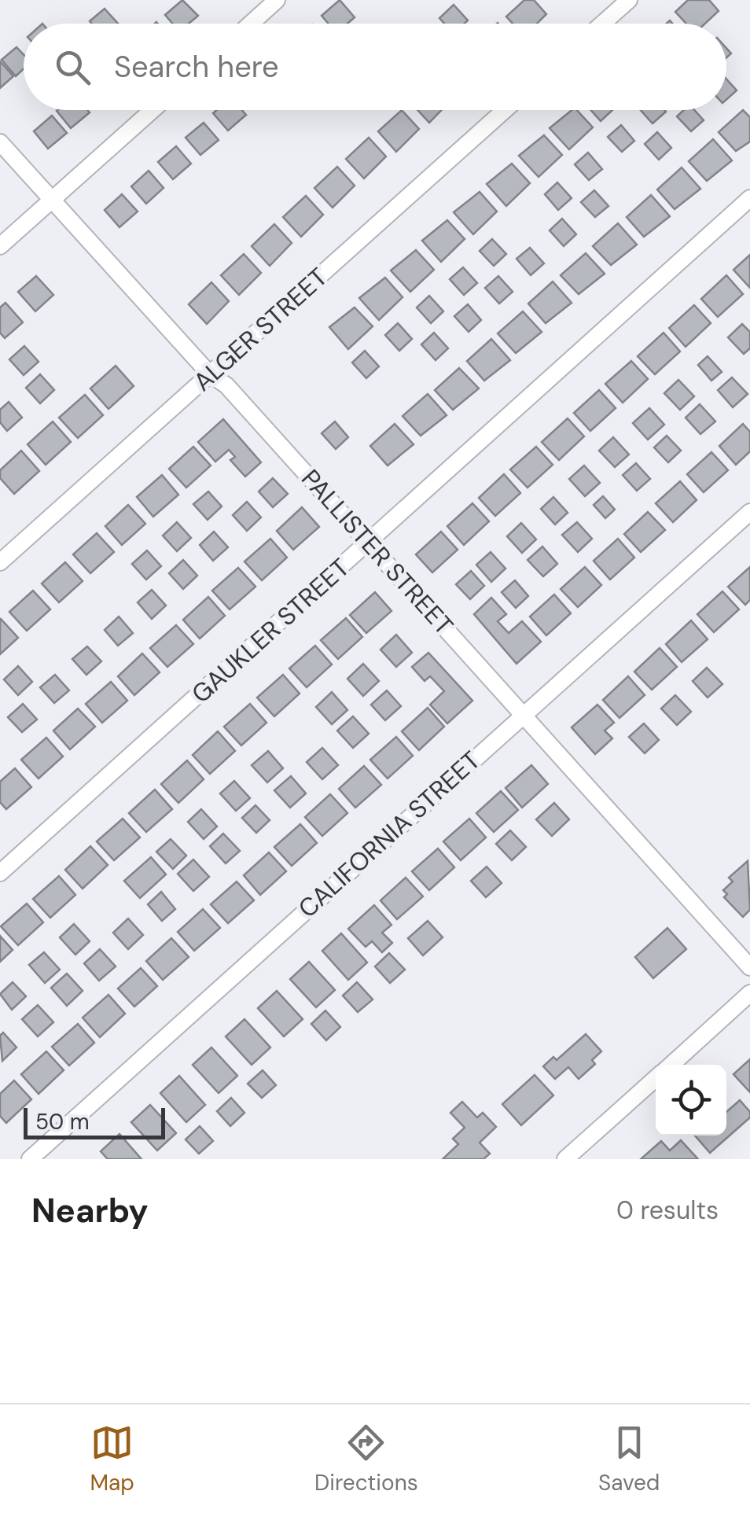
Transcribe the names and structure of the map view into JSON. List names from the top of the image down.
{
  "streets": {
    "street": [
      "ALGER STREET",
      "PALLISTER STREET",
      "GAUKLER STREET",
      "CALIFORNIA STREET"
    ]
  },
  "crossings": [
    ["ALGER STREET", "PALLISTER STREET"],
    ["PALLISTER STREET", "GAUKLER STREET"],
    ["PALLISTER STREET", "CALIFORNIA STREET"]
  ],
  "scale_bar": "50 m",
  "page": {
    "search": "Search here",
    "scale": "50 m",
    "heading": ["Nearby", "0 results"],
    "nav": ["Map", "Directions", "Saved"]
  }
}
